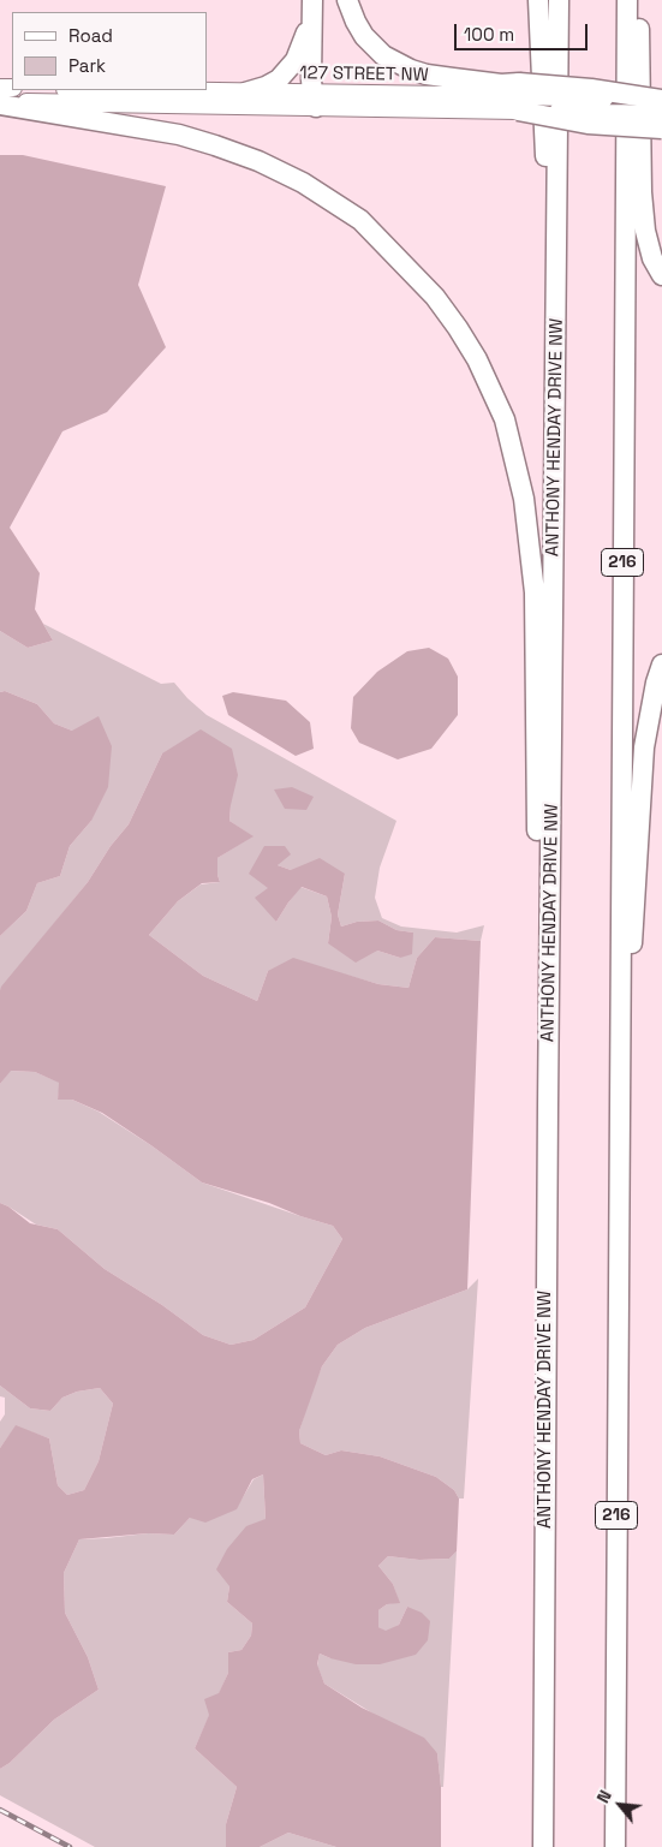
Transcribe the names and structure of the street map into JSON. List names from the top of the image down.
{
  "streets": {
    "highway": ["ANTHONY HENDAY DRIVE NW", "216"],
    "main road": ["127 STREET NW"]
  },
  "legend": ["Road", "Park"],
  "scale_bar": "100 m",
  "north": "top left"
}
